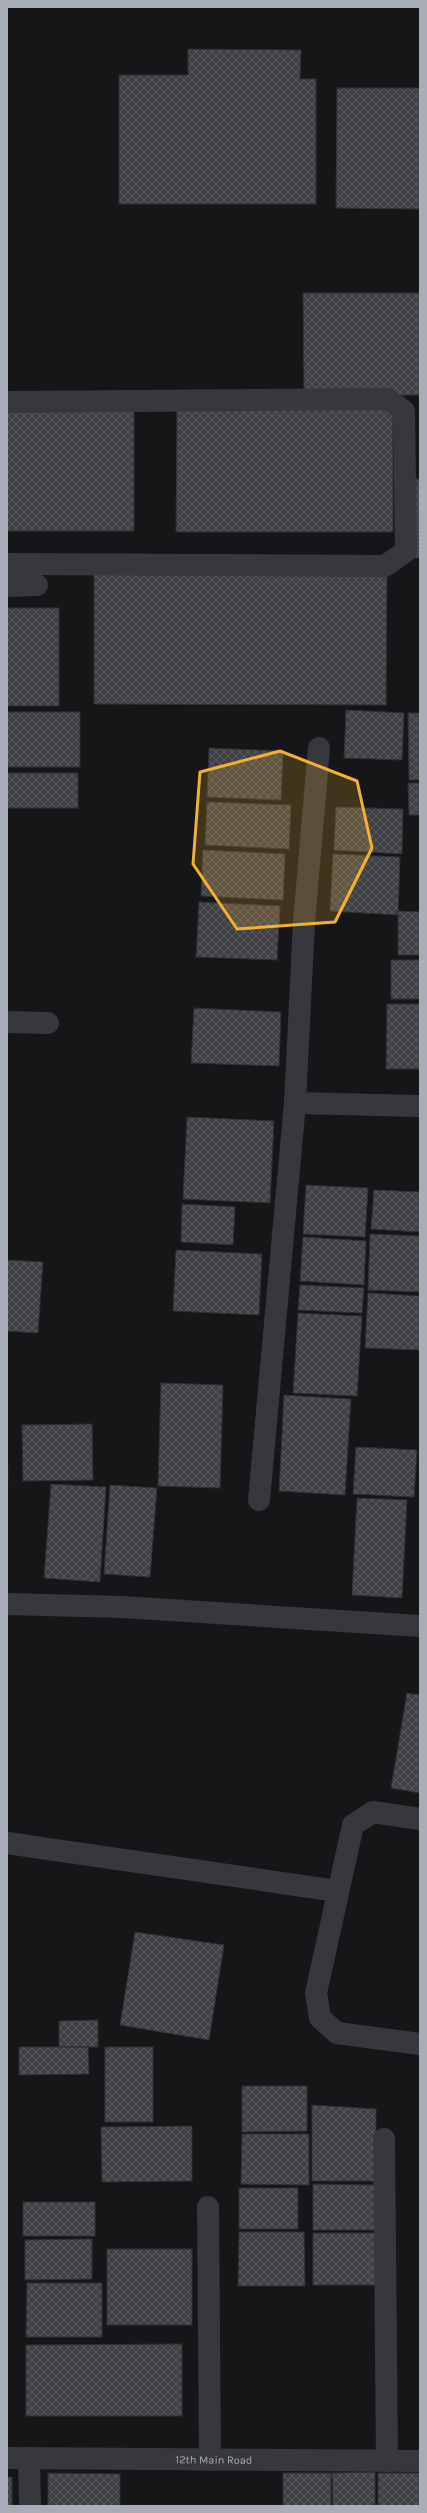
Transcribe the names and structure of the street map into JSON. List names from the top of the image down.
{
  "streets": {
    "street": ["12th Main Road"]
  }
}
